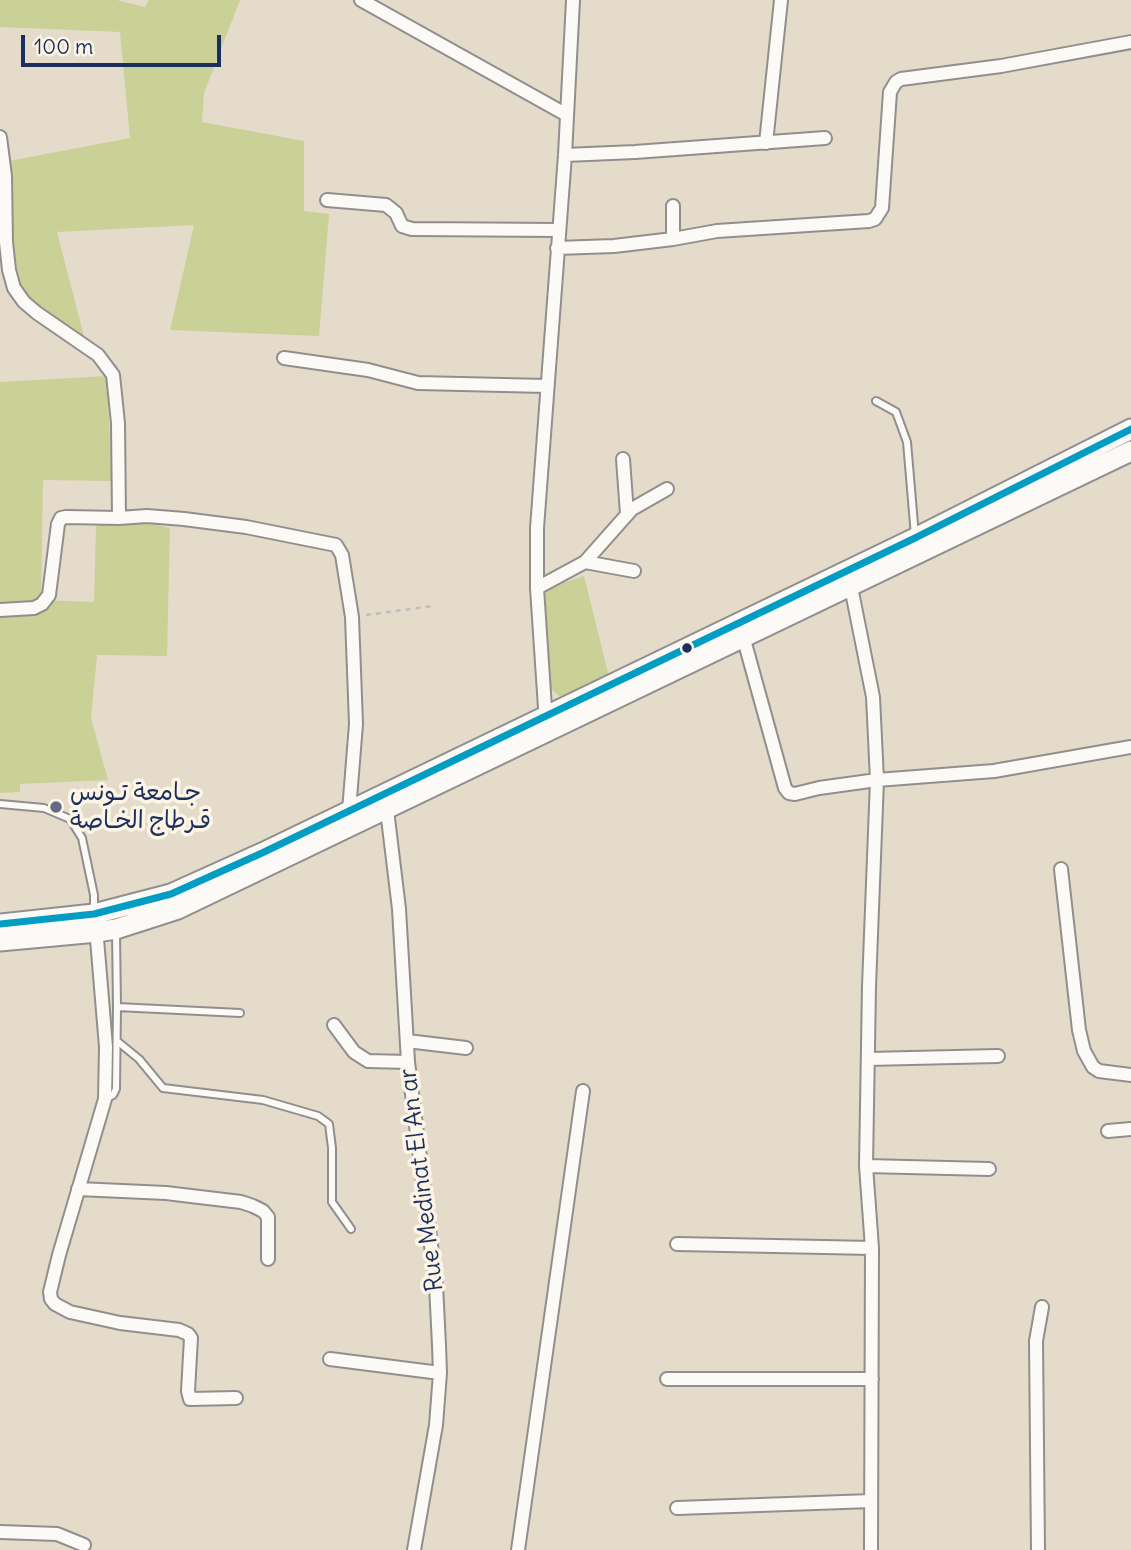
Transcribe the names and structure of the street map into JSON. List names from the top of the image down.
{
  "streets": {
    "street": ["Rue Medinat El An ar"]
  },
  "places": ["جـامعة تـونس قـرطاج الخـاصة"],
  "scale_bar": "100 m"
}
